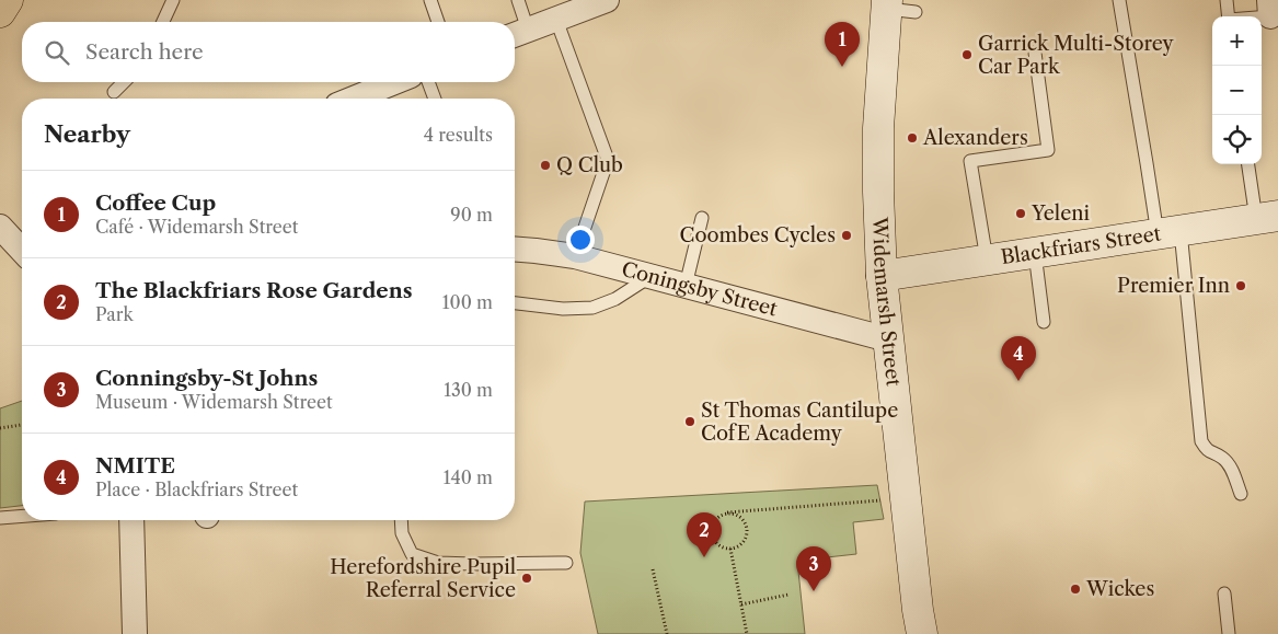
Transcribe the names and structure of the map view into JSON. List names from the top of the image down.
{
  "streets": {
    "main road": ["Blackfriars Street", "Widemarsh Street"],
    "street": ["Coningsby Street"]
  },
  "crossings": [
    ["Blackfriars Street", "Widemarsh Street"],
    ["Coningsby Street", "Widemarsh Street"]
  ],
  "places": [
    "Garrick Multi-Storey Car Park",
    "Alexanders",
    "Q Club",
    "Yeleni",
    "Coombes Cycles",
    "Premier Inn",
    "St Thomas Cantilupe CofE Academy",
    "Herefordshire Pupil Referral Service",
    "Wickes"
  ],
  "page": {
    "map_buttons": ["+", "−"],
    "pins": [
      "1",
      "4",
      "2",
      "3"
    ],
    "search": "Search here",
    "heading": ["Nearby", "4 results"],
    "list": [
      {
        "mark": "1",
        "name": "Coffee Cup",
        "note": "Café · Widemarsh Street",
        "value": "90 m"
      },
      {
        "mark": "2",
        "name": "The Blackfriars Rose Gardens",
        "note": "Park",
        "value": "100 m"
      },
      {
        "mark": "3",
        "name": "Conningsby-St Johns",
        "note": "Museum · Widemarsh Street",
        "value": "130 m"
      },
      {
        "mark": "4",
        "name": "NMITE",
        "note": "Place · Blackfriars Street",
        "value": "140 m"
      }
    ]
  }
}
